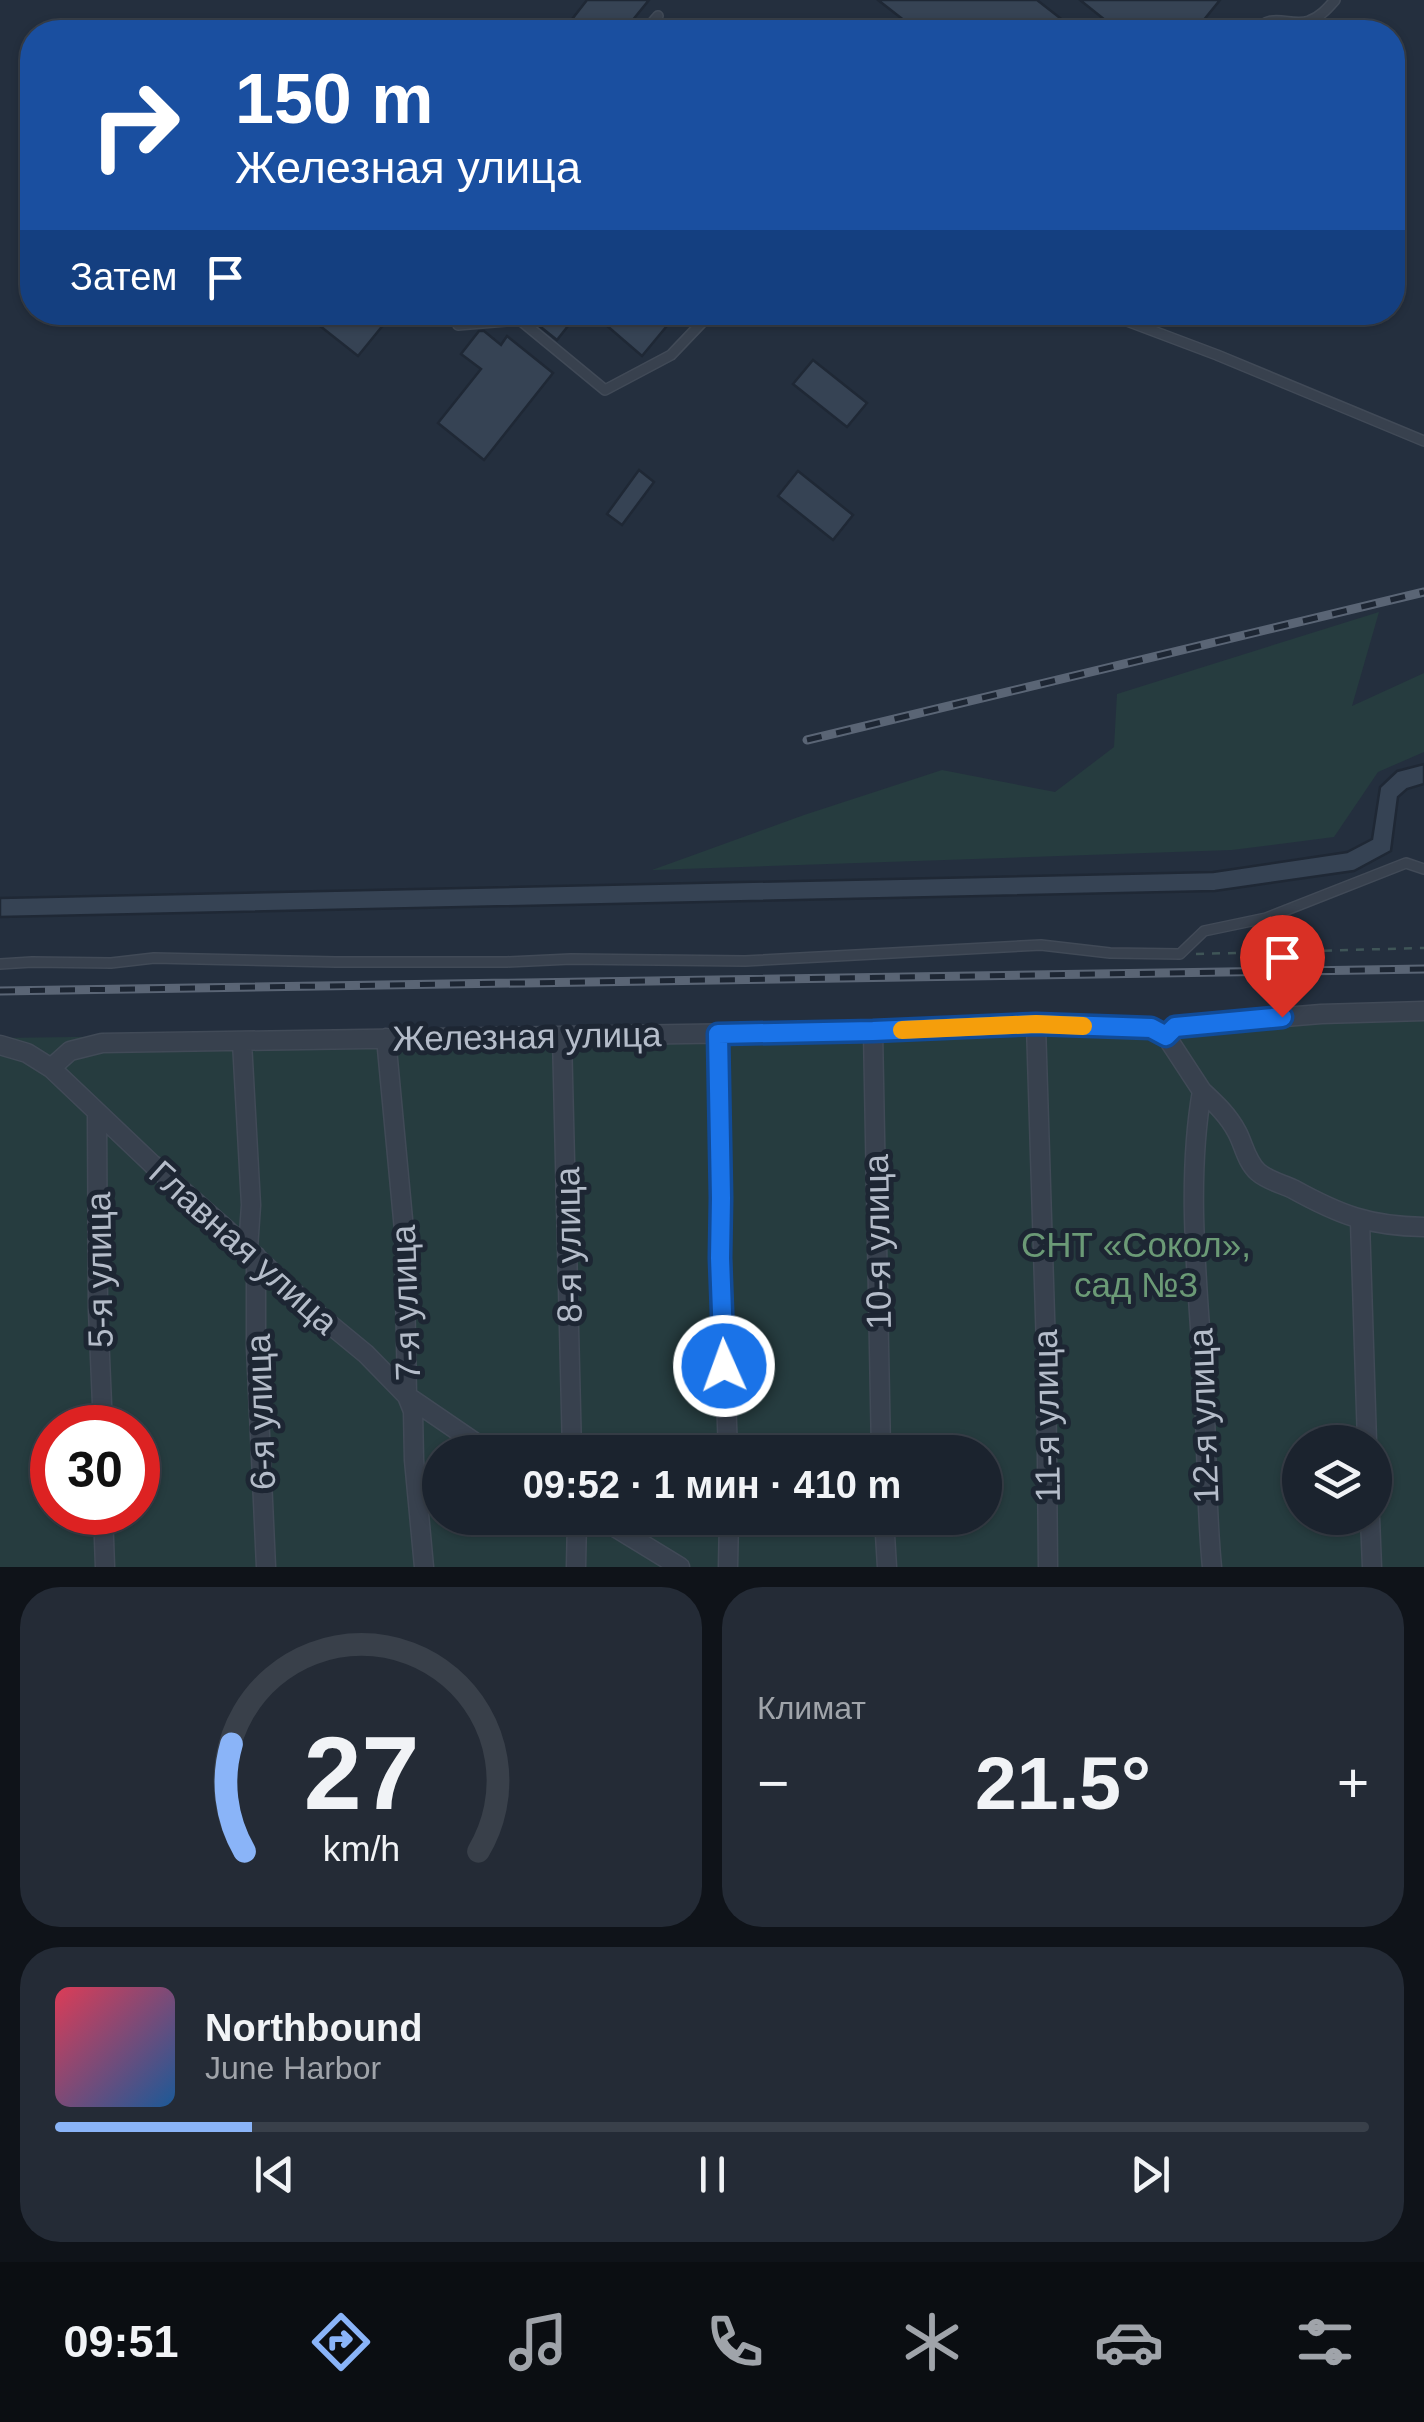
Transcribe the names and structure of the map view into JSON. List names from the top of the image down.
{
  "streets": {
    "street": [
      "Железная улица",
      "10-я улица",
      "8-я улица",
      "Главная улица",
      "5-я улица",
      "7-я улица",
      "6-я улица",
      "11-я улица",
      "12-я улица"
    ]
  },
  "crossings": [
    ["Железная улица", "10-я улица"],
    ["Железная улица", "8-я улица"],
    ["Железная улица", "Главная улица"],
    ["Железная улица", "7-я улица"],
    ["Железная улица", "6-я улица"],
    ["Железная улица", "11-я улица"],
    ["Главная улица", "5-я улица"],
    ["Главная улица", "7-я улица"],
    ["Главная улица", "6-я улица"]
  ],
  "parks": ["СНТ «Сокол», сад №3"],
  "page": {
    "turn": ["150 m", "Железная улица"],
    "then": "Затем",
    "limit": "30",
    "trip": "09:52 · 1 мин · 410 m",
    "tile": "Климат",
    "heat": ["−", "21.5°", "+"],
    "song": ["Northbound", "June Harbor"],
    "tabs": "09:51",
    "gauge": ["27", "km/h"]
  }
}
